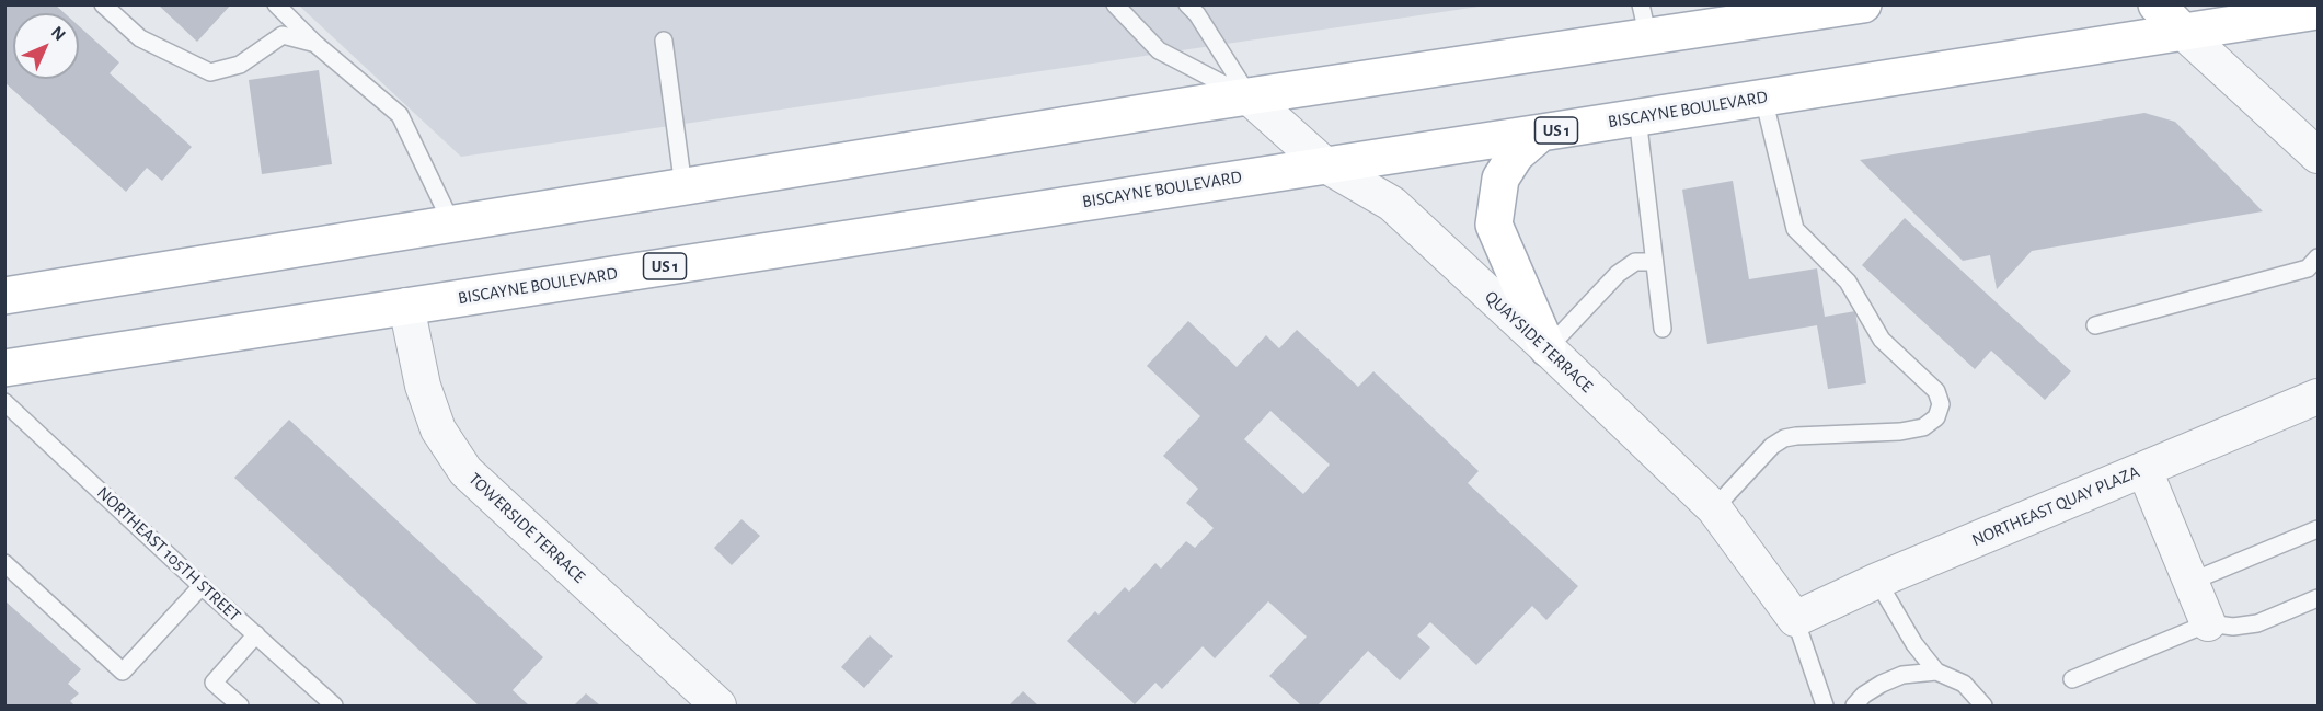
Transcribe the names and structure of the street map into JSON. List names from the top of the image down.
{
  "streets": {
    "main road": ["BISCAYNE BOULEVARD", "US 1"],
    "street": ["QUAYSIDE TERRACE", "NORTHEAST QUAY PLAZA", "TOWERSIDE TERRACE"],
    "lane": ["NORTHEAST 105TH STREET"]
  },
  "crossings": [
    ["BISCAYNE BOULEVARD", "QUAYSIDE TERRACE"],
    ["BISCAYNE BOULEVARD", "TOWERSIDE TERRACE"],
    ["QUAYSIDE TERRACE", "NORTHEAST QUAY PLAZA"]
  ],
  "north": "top right"
}
